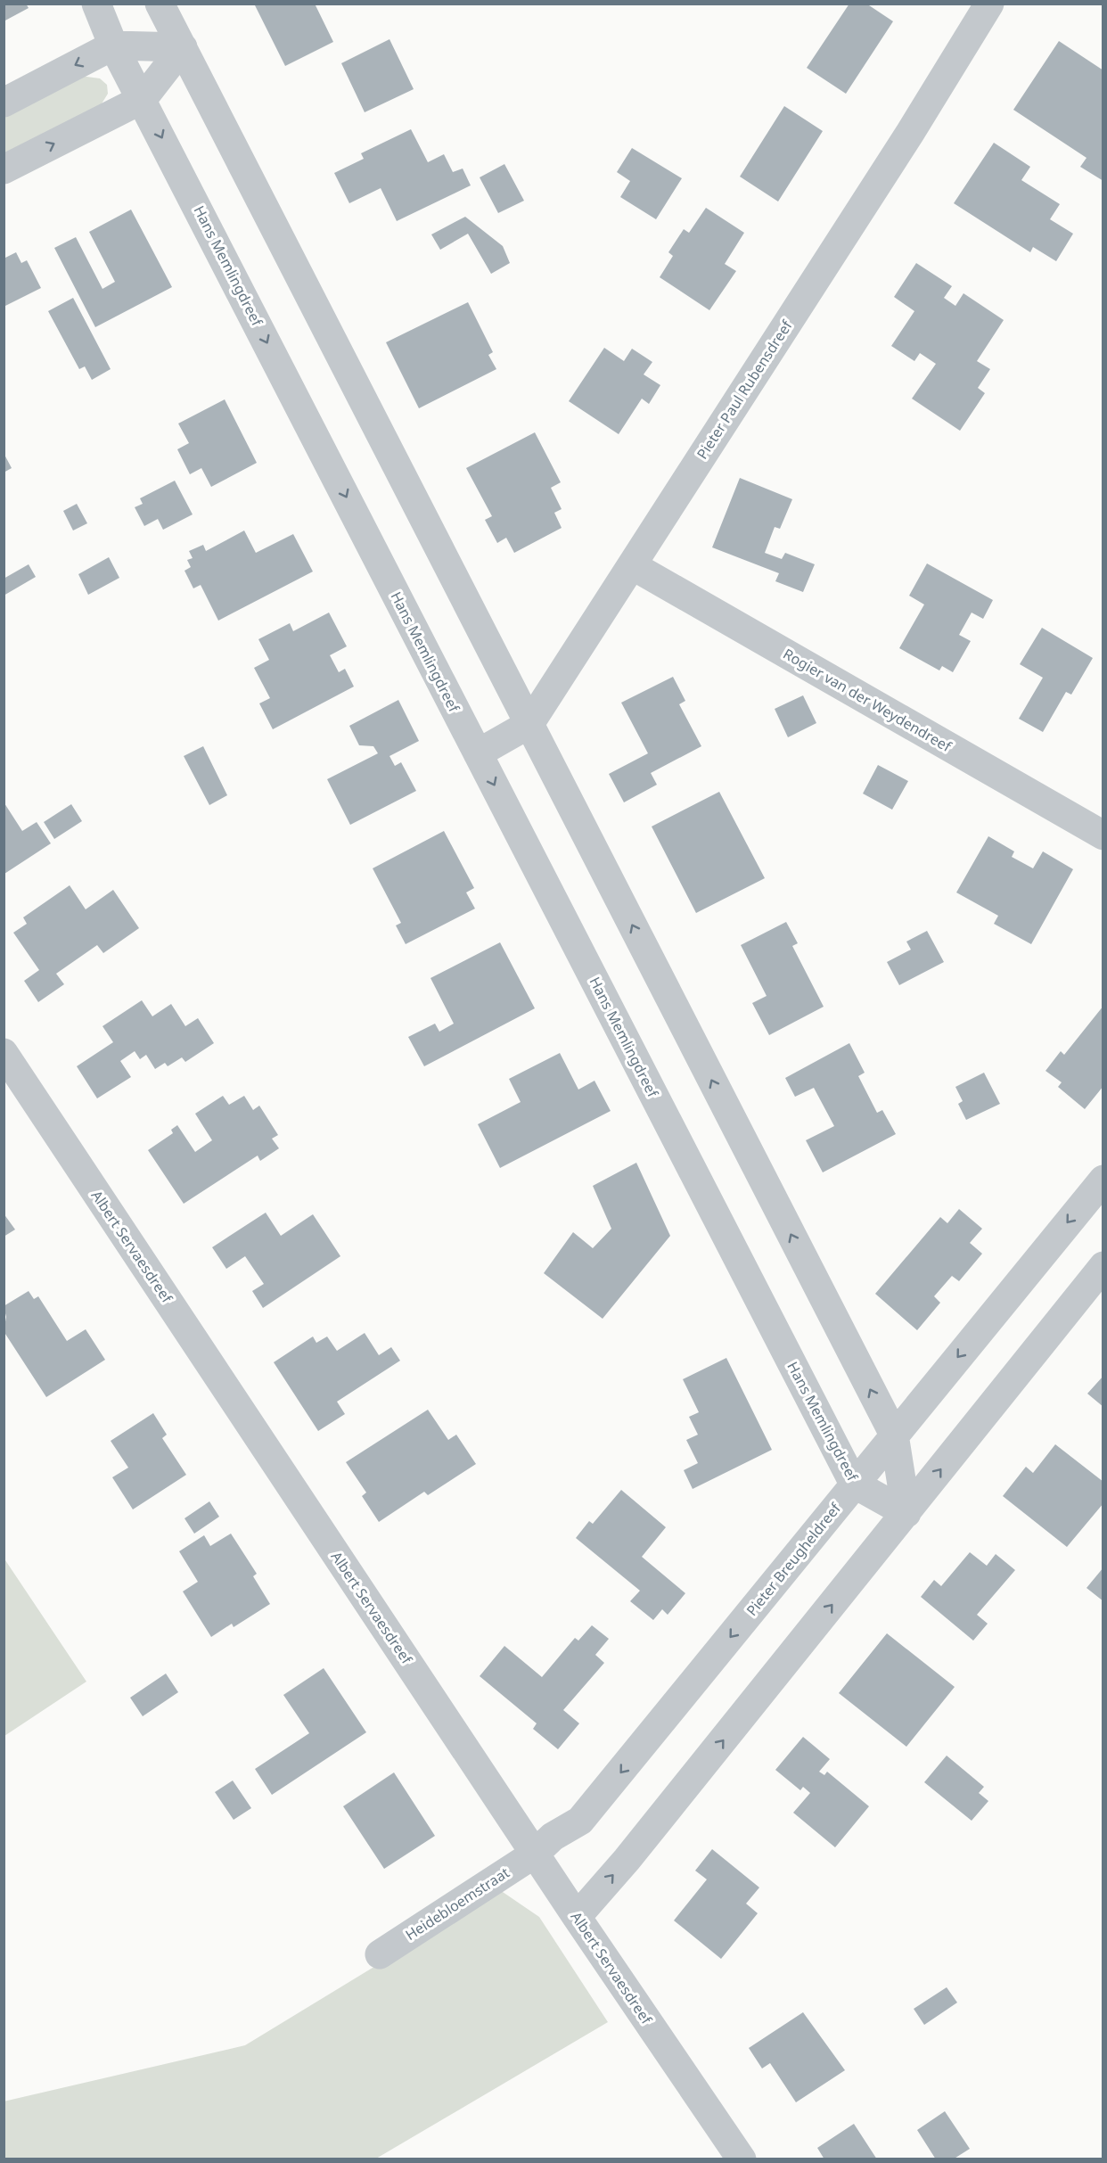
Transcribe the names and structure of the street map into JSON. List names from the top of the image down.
{
  "streets": {
    "street": [
      "Hans Memlingdreef",
      "Pieter Paul Rubensdreef",
      "Rogier van der Weydendreef",
      "Albert Servaesdreef",
      "Pieter Breugheldreef",
      "Heidebloemstraat"
    ]
  },
  "crossings": [
    ["Hans Memlingdreef", "Pieter Paul Rubensdreef"],
    ["Hans Memlingdreef", "Pieter Breugheldreef"],
    ["Pieter Paul Rubensdreef", "Rogier van der Weydendreef"],
    ["Albert Servaesdreef", "Pieter Breugheldreef"],
    ["Albert Servaesdreef", "Heidebloemstraat"],
    ["Pieter Breugheldreef", "Heidebloemstraat"]
  ]
}
